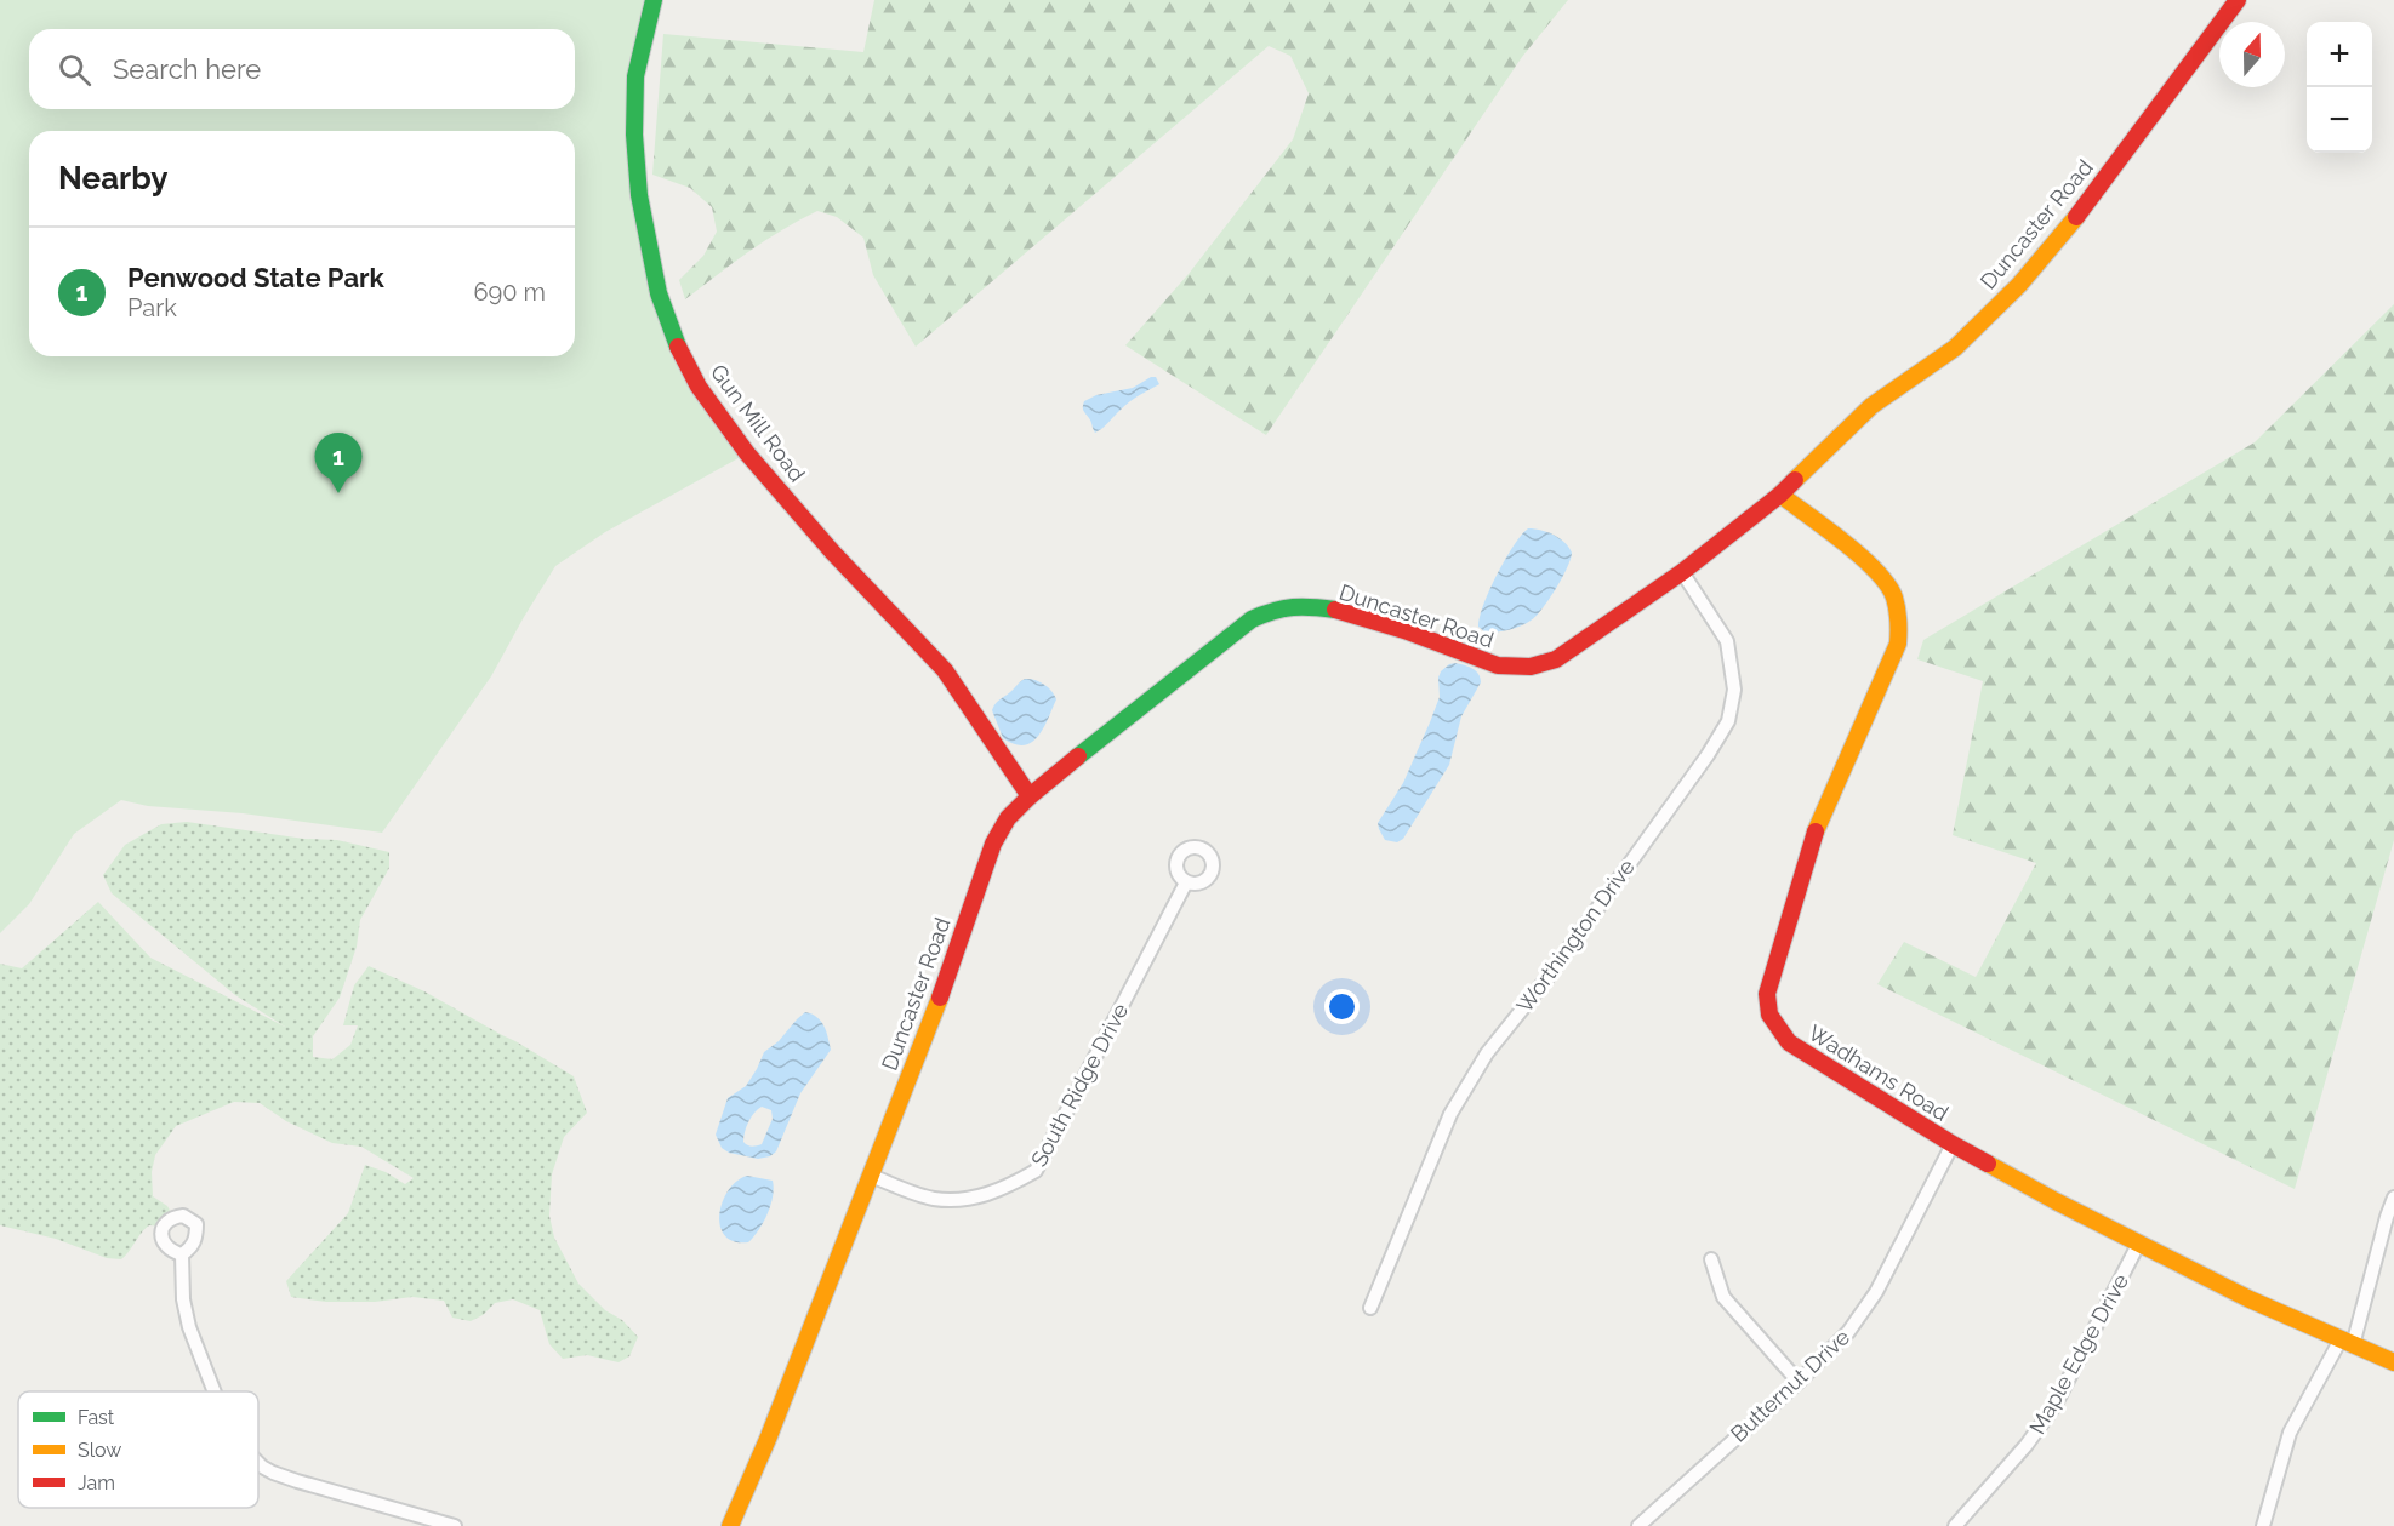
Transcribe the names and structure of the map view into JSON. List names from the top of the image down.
{
  "streets": {
    "street": [
      "Duncaster Road",
      "Gun Mill Road",
      "Worthington Drive",
      "Wadhams Road",
      "South Ridge Drive",
      "Maple Edge Drive",
      "Butternut Drive"
    ]
  },
  "crossings": [
    ["Duncaster Road", "Gun Mill Road"],
    ["Duncaster Road", "Worthington Drive"],
    ["Duncaster Road", "Wadhams Road"],
    ["Duncaster Road", "South Ridge Drive"],
    ["Wadhams Road", "Maple Edge Drive"],
    ["Wadhams Road", "Butternut Drive"]
  ],
  "legend": ["Fast", "Slow", "Jam"],
  "north": "top",
  "page": {
    "map_buttons": ["+", "−"],
    "search": "Search here",
    "heading": "Nearby",
    "list": [
      {
        "mark": "1",
        "name": "Penwood State Park",
        "note": "Park",
        "value": "690 m"
      }
    ],
    "pins": "1"
  }
}
